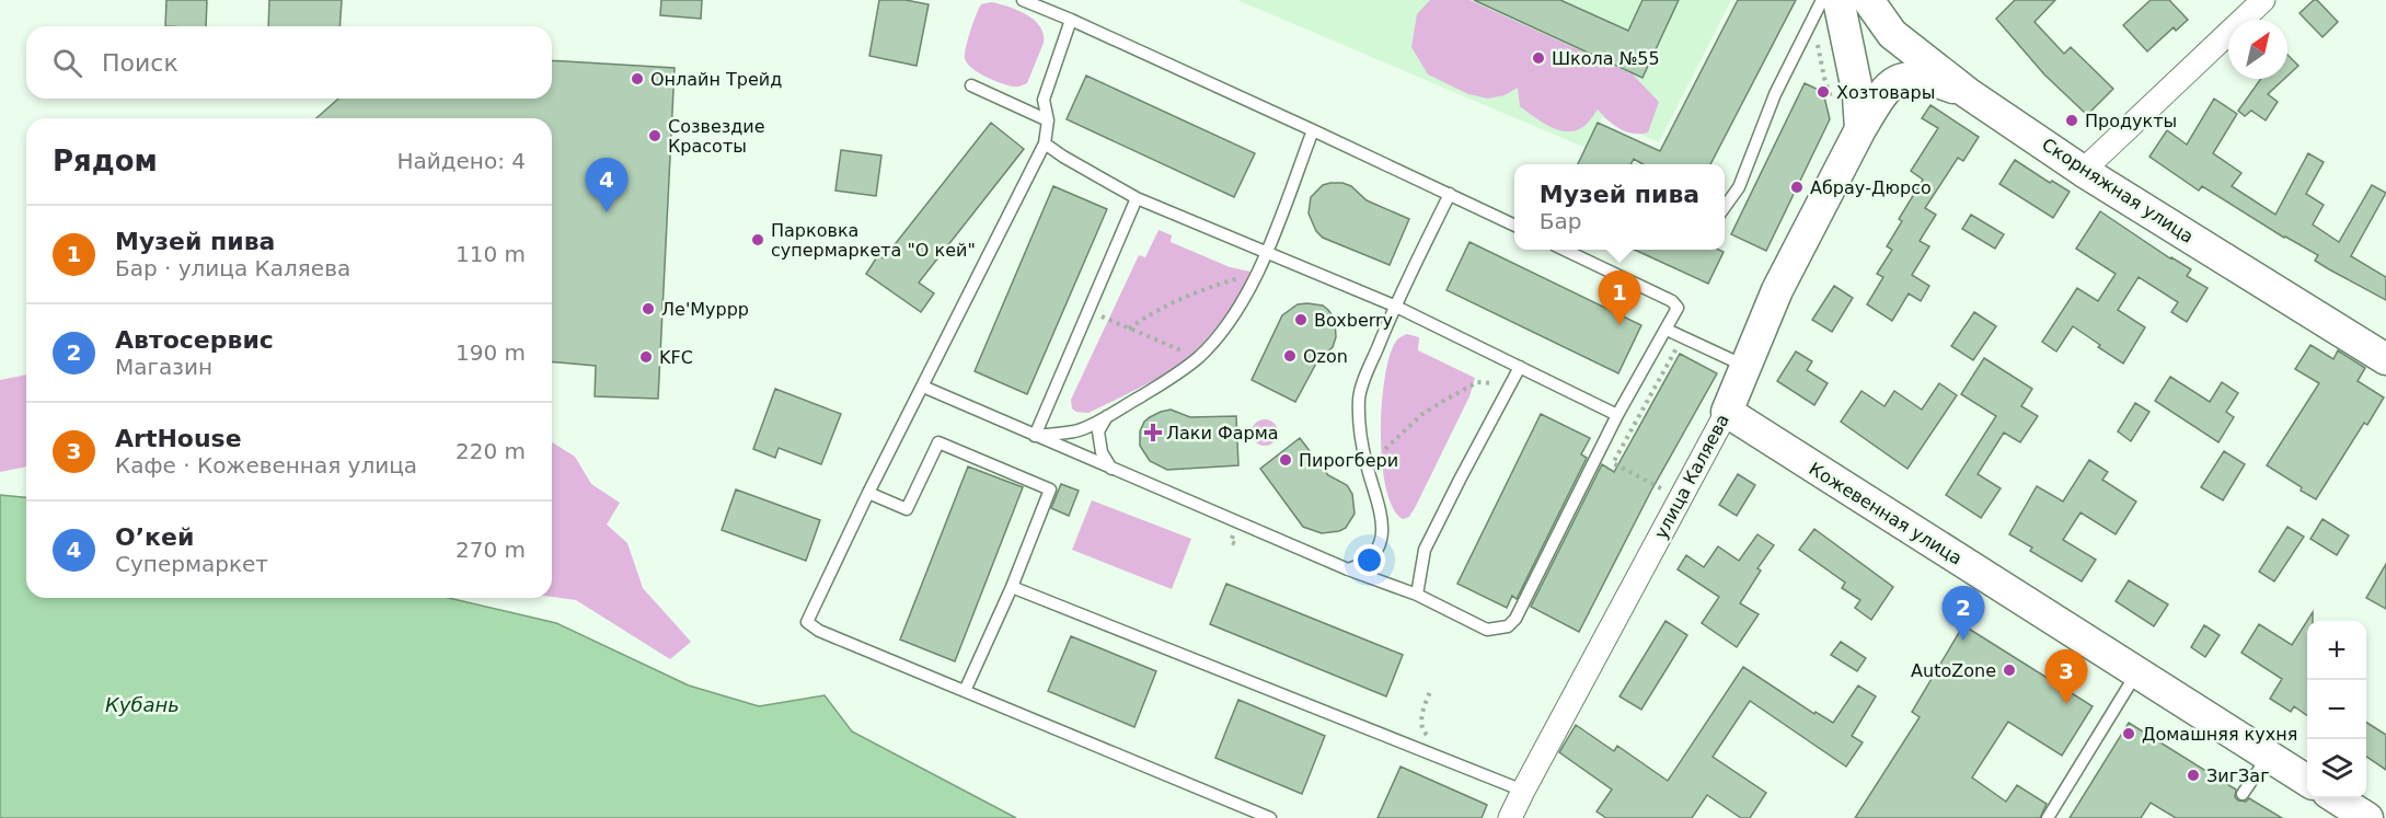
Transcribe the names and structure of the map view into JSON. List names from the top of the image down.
{
  "streets": {
    "main road": ["Скорняжная улица", "улица Каляева", "Кожевенная улица"]
  },
  "crossings": [
    ["Скорняжная улица", "улица Каляева"],
    ["улица Каляева", "Кожевенная улица"]
  ],
  "water": ["Кубань"],
  "places": {
    "other": [
      "Школа №55",
      "Онлайн Трейд",
      "Хозтовары",
      "Продукты",
      "Созвездие Красоты",
      "Абрау-Дюрсо",
      "Парковка супермаркета \"О кей\"",
      "Ле'Муррр",
      "Boxberry",
      "Ozon",
      "KFC",
      "Пирогбери",
      "AutoZone",
      "Домашняя кухня",
      "ЗигЗаг"
    ],
    "health": ["Лаки Фарма"]
  },
  "north": "top right",
  "page": {
    "search": "Поиск",
    "heading": ["Рядом", "Найдено: 4"],
    "pins": [
      "4",
      "1",
      "2",
      "3"
    ],
    "popup": ["Музей пива", "Бар"],
    "list": [
      {
        "mark": "1",
        "name": "Музей пива",
        "note": "Бар · улица Каляева",
        "value": "110 m"
      },
      {
        "mark": "2",
        "name": "Автосервис",
        "note": "Магазин",
        "value": "190 m"
      },
      {
        "mark": "3",
        "name": "ArtHouse",
        "note": "Кафе · Кожевенная улица",
        "value": "220 m"
      },
      {
        "mark": "4",
        "name": "О’кей",
        "note": "Супермаркет",
        "value": "270 m"
      }
    ],
    "map_buttons": ["+", "−"]
  }
}
